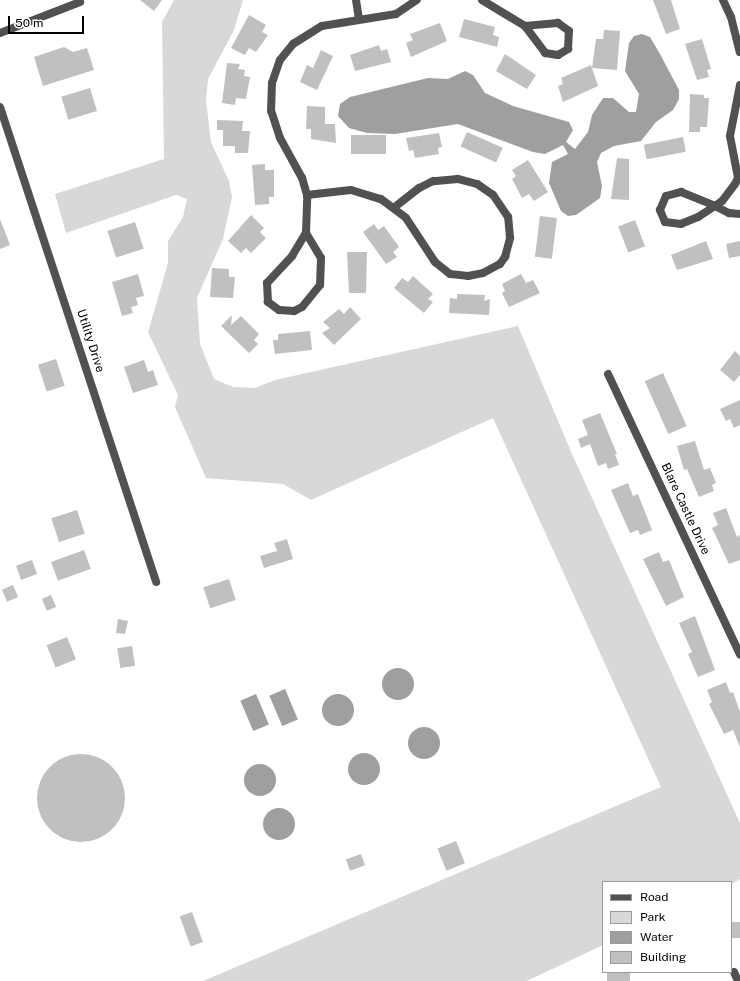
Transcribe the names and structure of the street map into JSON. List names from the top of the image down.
{
  "streets": {
    "street": ["Utility Drive", "Blare Castle Drive"]
  },
  "legend": [
    "Road",
    "Park",
    "Water",
    "Building"
  ],
  "scale_bar": "50 m"
}
